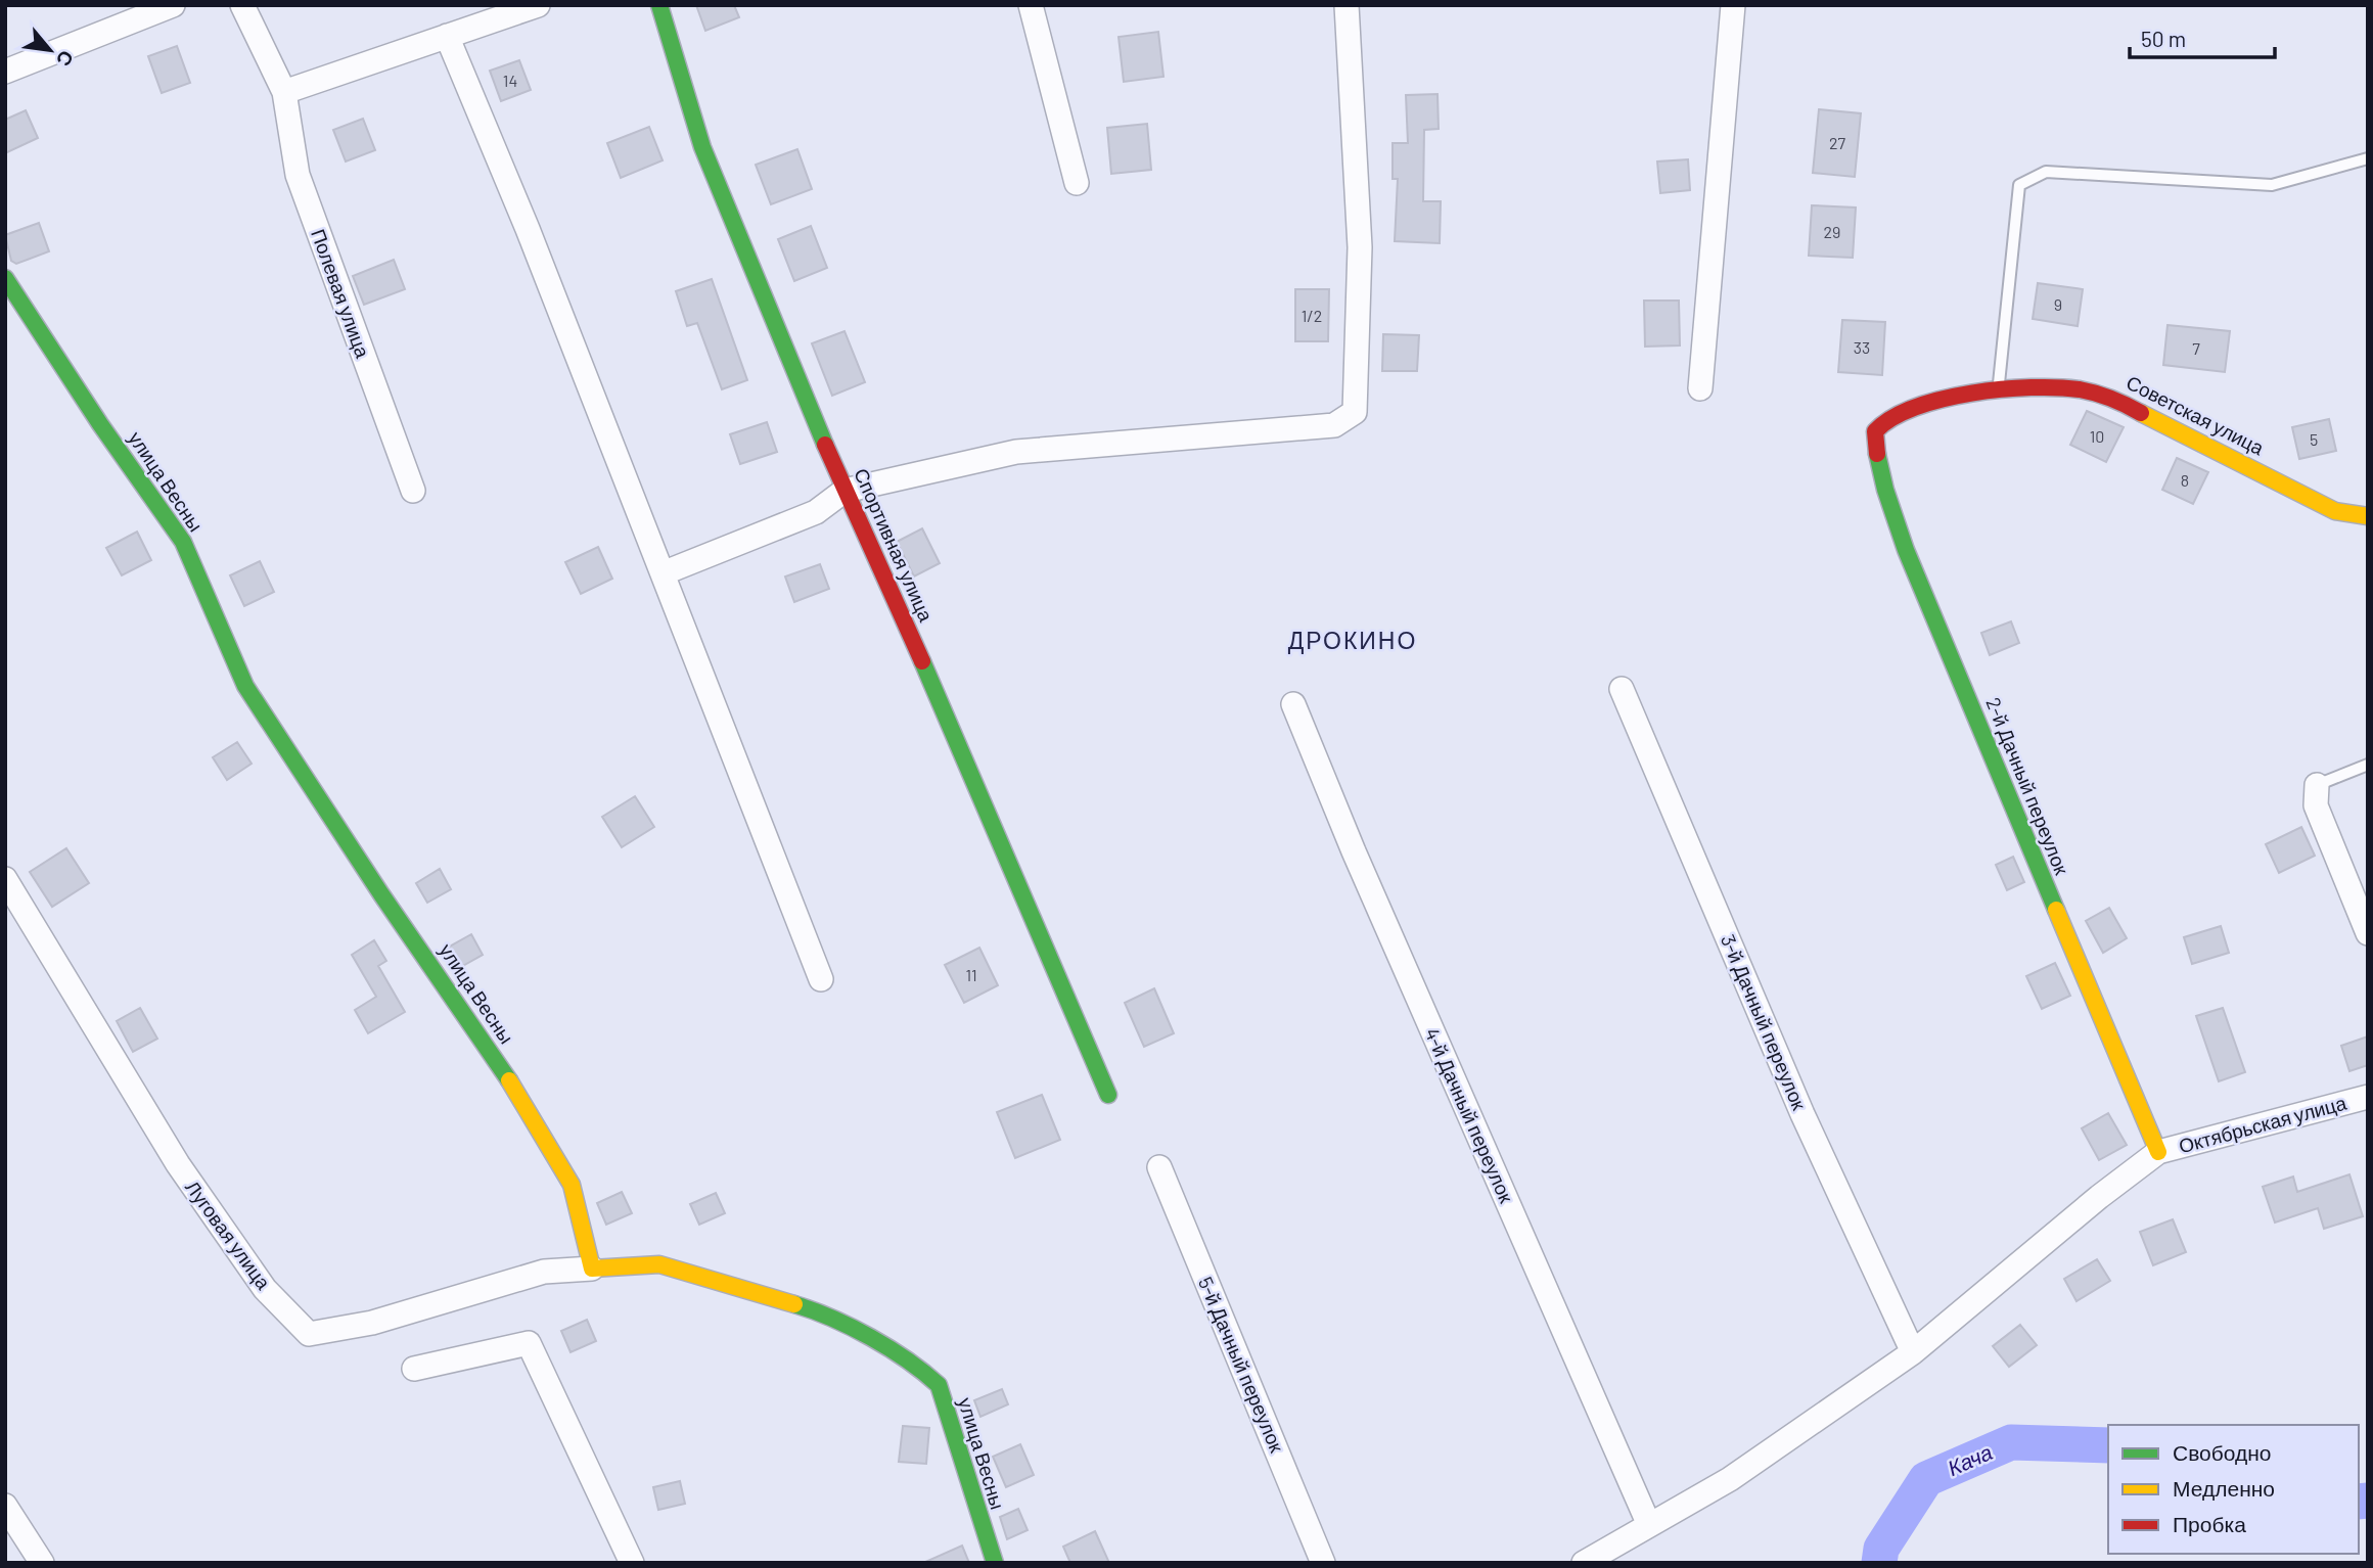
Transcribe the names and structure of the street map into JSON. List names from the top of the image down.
{
  "streets": {
    "street": [
      "Полевая улица",
      "Советская улица",
      "улица Весны",
      "Спортивная улица",
      "2-й Дачный переулок",
      "3-й Дачный переулок",
      "4-й Дачный переулок",
      "Октябрьская улица",
      "Луговая улица",
      "5-й Дачный переулок"
    ]
  },
  "crossings": [
    ["Советская улица", "2-й Дачный переулок"],
    ["улица Весны", "Луговая улица"],
    ["2-й Дачный переулок", "Октябрьская улица"]
  ],
  "districts": ["ДРОКИНО"],
  "water": ["Кача"],
  "house_numbers": [
    "14",
    "27",
    "29",
    "9",
    "1/2",
    "33",
    "7",
    "10",
    "5",
    "8",
    "11"
  ],
  "legend": ["Свободно", "Медленно", "Пробка"],
  "scale_bar": "50 m",
  "north": "bottom right"
}
